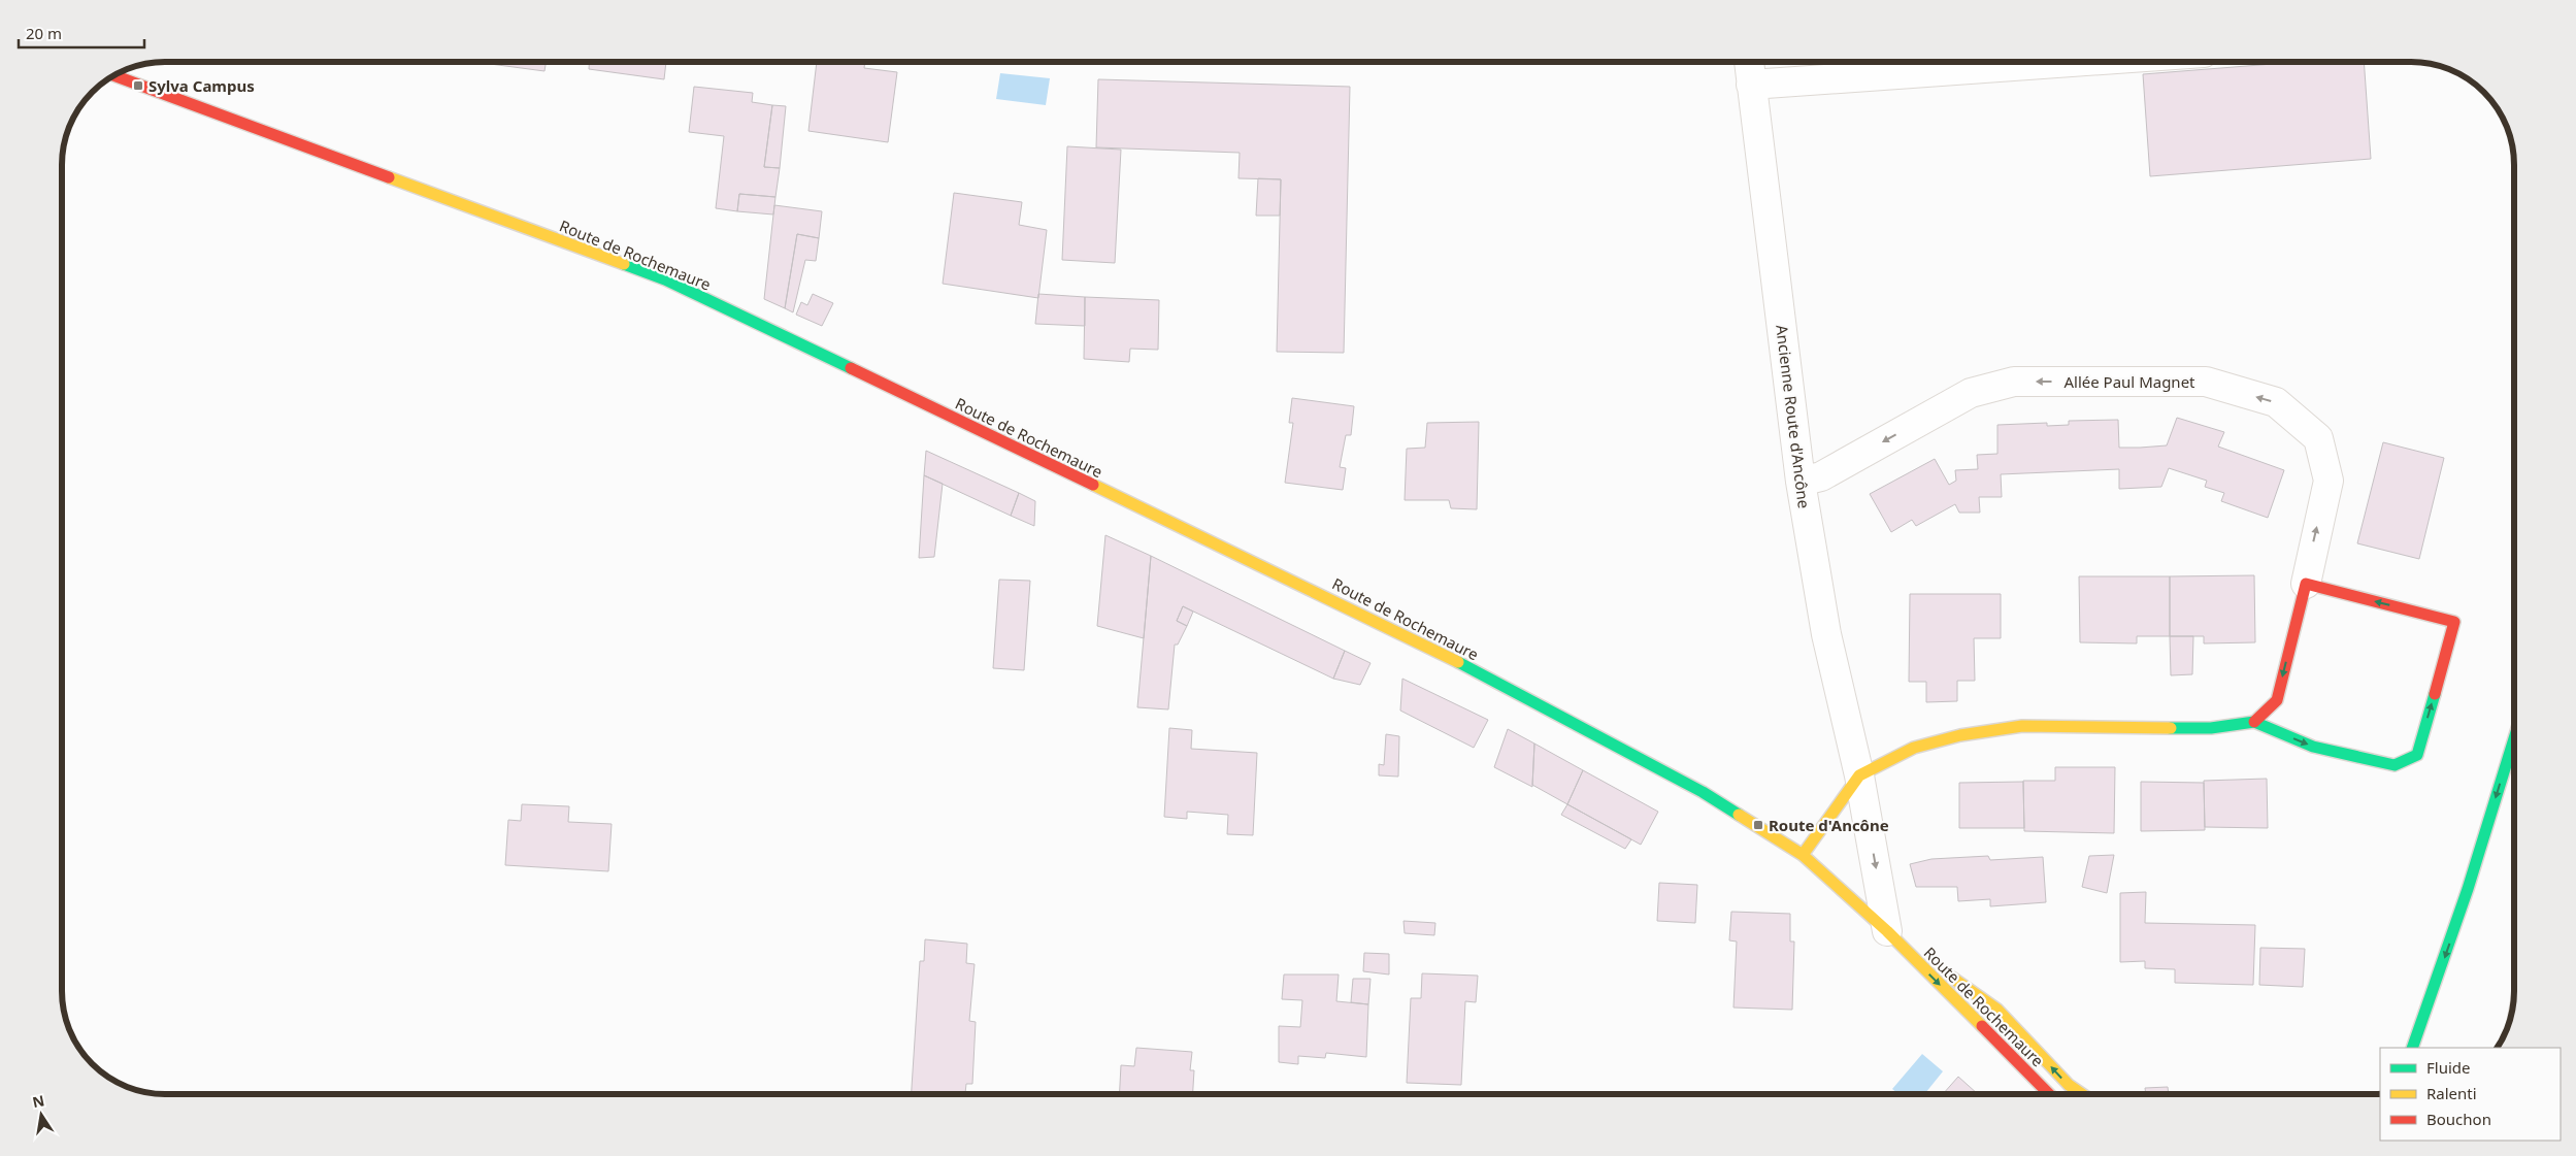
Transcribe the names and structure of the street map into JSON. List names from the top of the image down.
{
  "streets": {
    "main road": ["Route de Rochemaure", "Allée Paul Magnet"],
    "street": ["Ancienne Route d'Ancône"]
  },
  "crossings": [
    ["Route de Rochemaure", "Ancienne Route d'Ancône"],
    ["Allée Paul Magnet", "Ancienne Route d'Ancône"]
  ],
  "places": {
    "transit": ["Sylva Campus", "Route d'Ancône"]
  },
  "legend": ["Fluide", "Ralenti", "Bouchon"],
  "scale_bar": "20 m",
  "north": "top"
}
